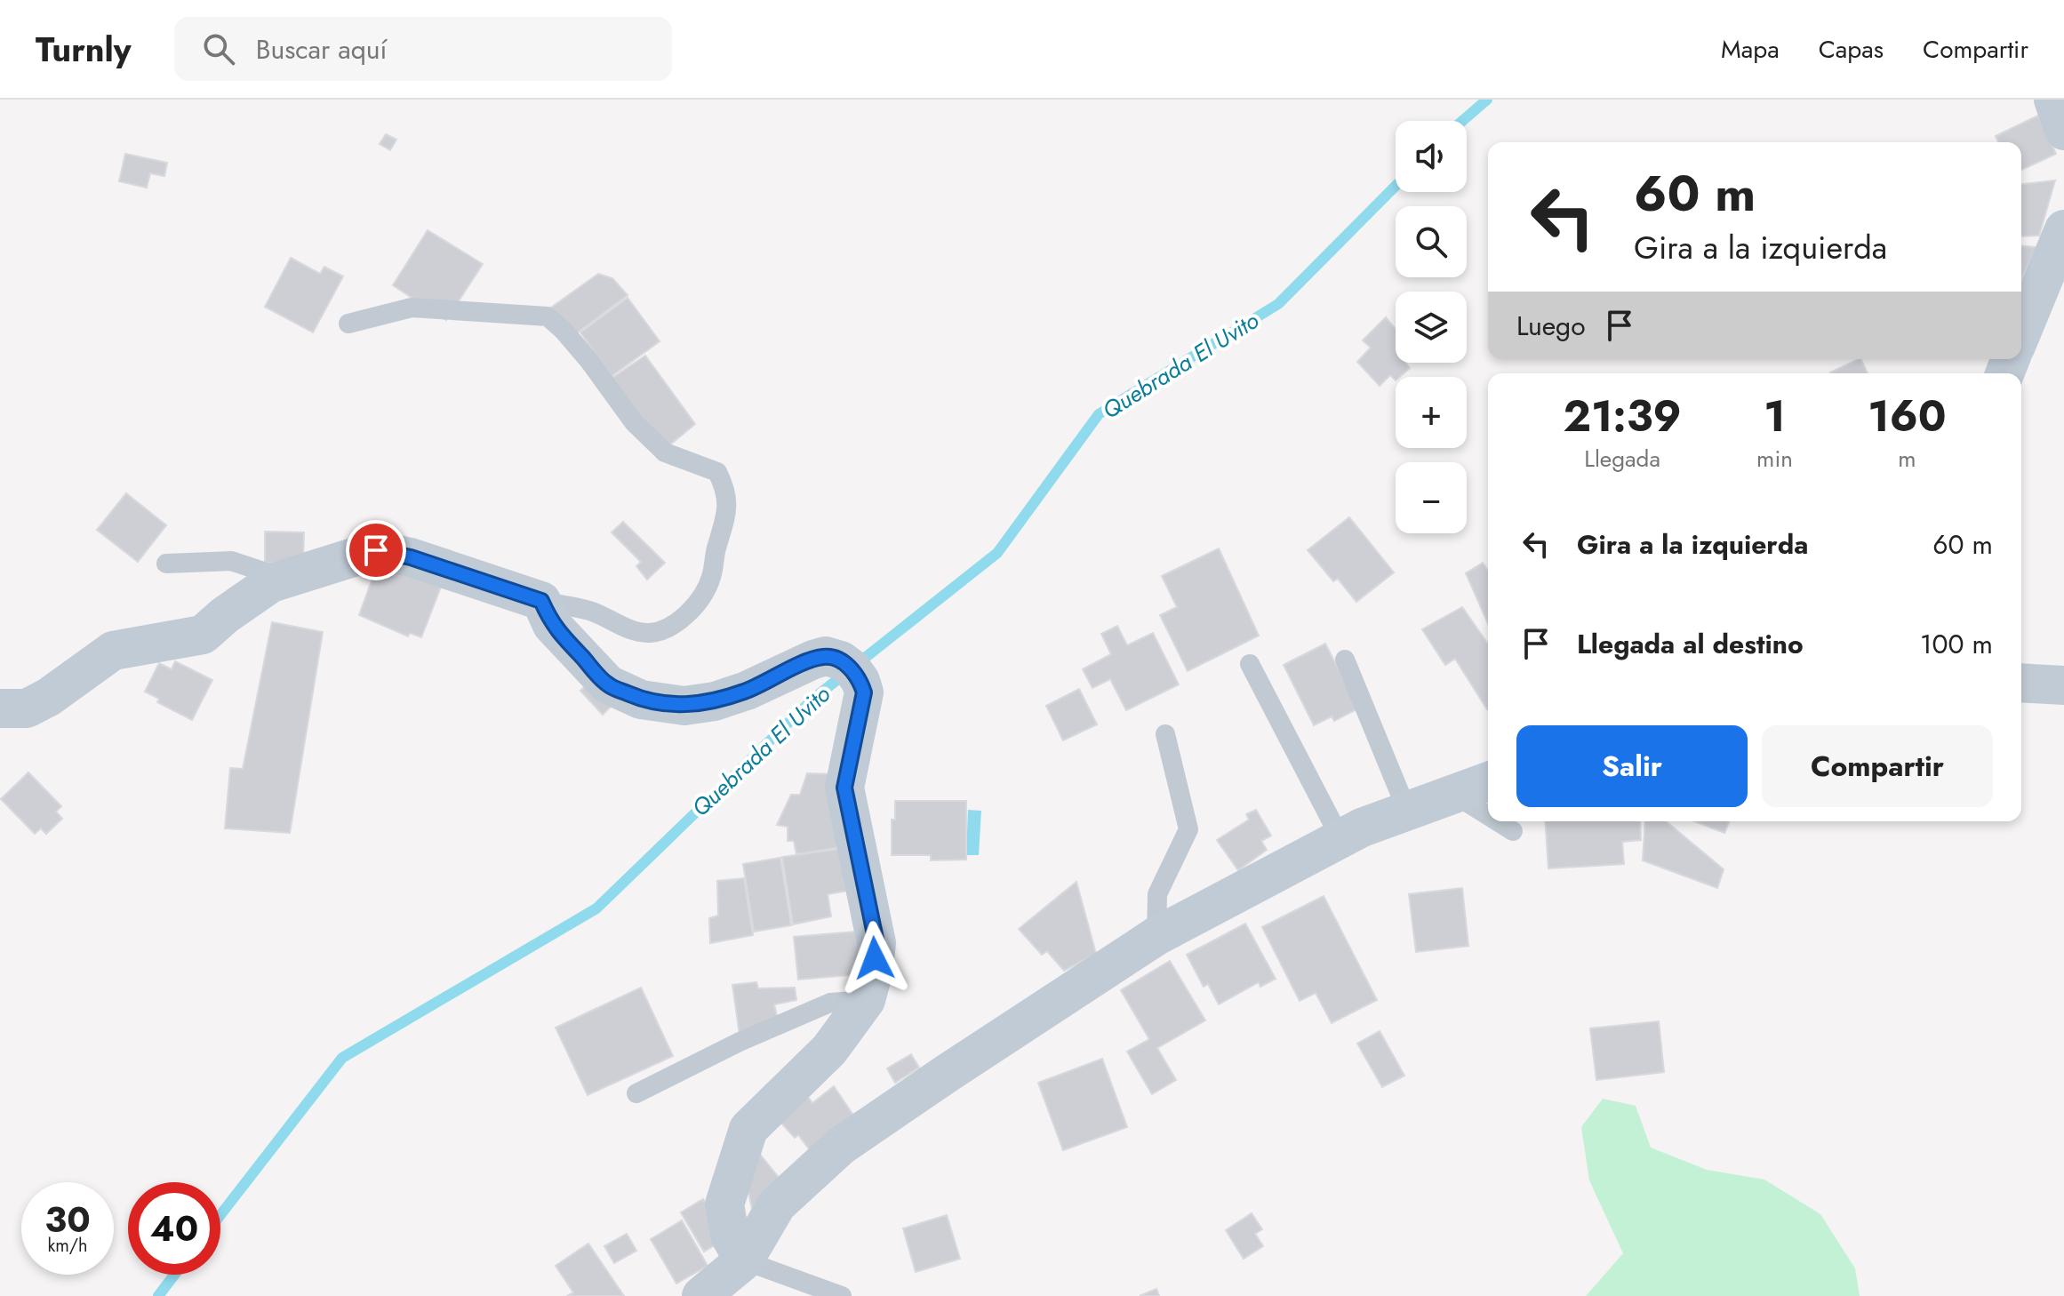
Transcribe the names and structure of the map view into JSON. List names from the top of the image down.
{
  "water": ["Quebrada El Uvito"],
  "page": {
    "header": "Turnly",
    "search": "Buscar aquí",
    "nav": ["Mapa", "Capas", "Compartir"],
    "map_buttons": ["+", "−"],
    "turn": ["60 m", "Gira a la izquierda"],
    "then": "Luego",
    "eta": [
      "21:39",
      "Llegada",
      "1",
      "min",
      "160",
      "m"
    ],
    "list": [
      {
        "name": "Gira a la izquierda",
        "value": "60 m"
      },
      {
        "name": "Llegada al destino",
        "value": "100 m"
      }
    ],
    "buttons": ["Salir", "Compartir"],
    "speed": "30 km/h",
    "limit": "40"
  }
}
